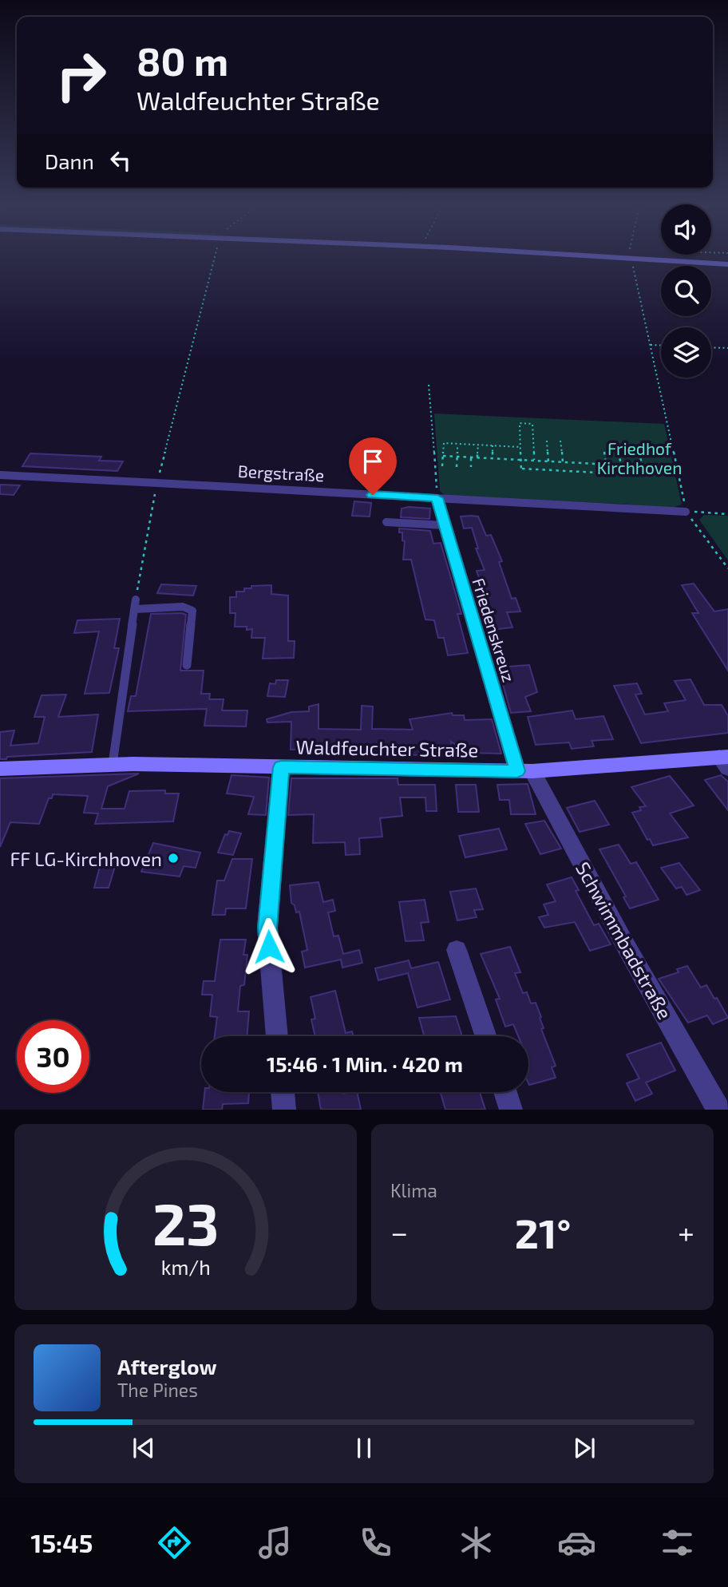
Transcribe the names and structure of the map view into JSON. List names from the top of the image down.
{
  "streets": {
    "main road": ["Waldfeuchter Straße"],
    "street": ["Bergstraße", "Friedenskreuz", "Schwimmbadstraße"]
  },
  "crossings": [
    ["Bergstraße", "Friedenskreuz"],
    ["Friedenskreuz", "Waldfeuchter Straße"],
    ["Friedenskreuz", "Schwimmbadstraße"],
    ["Waldfeuchter Straße", "Schwimmbadstraße"]
  ],
  "parks": ["Friedhof Kirchhoven"],
  "places": ["FF LG-Kirchhoven"],
  "page": {
    "turn": ["80 m", "Waldfeuchter Straße"],
    "then": "Dann",
    "limit": "30",
    "trip": "15:46 · 1 Min. · 420 m",
    "tile": "Klima",
    "heat": ["−", "21°", "+"],
    "song": ["Afterglow", "The Pines"],
    "tabs": "15:45",
    "gauge": ["23", "km/h"]
  }
}
